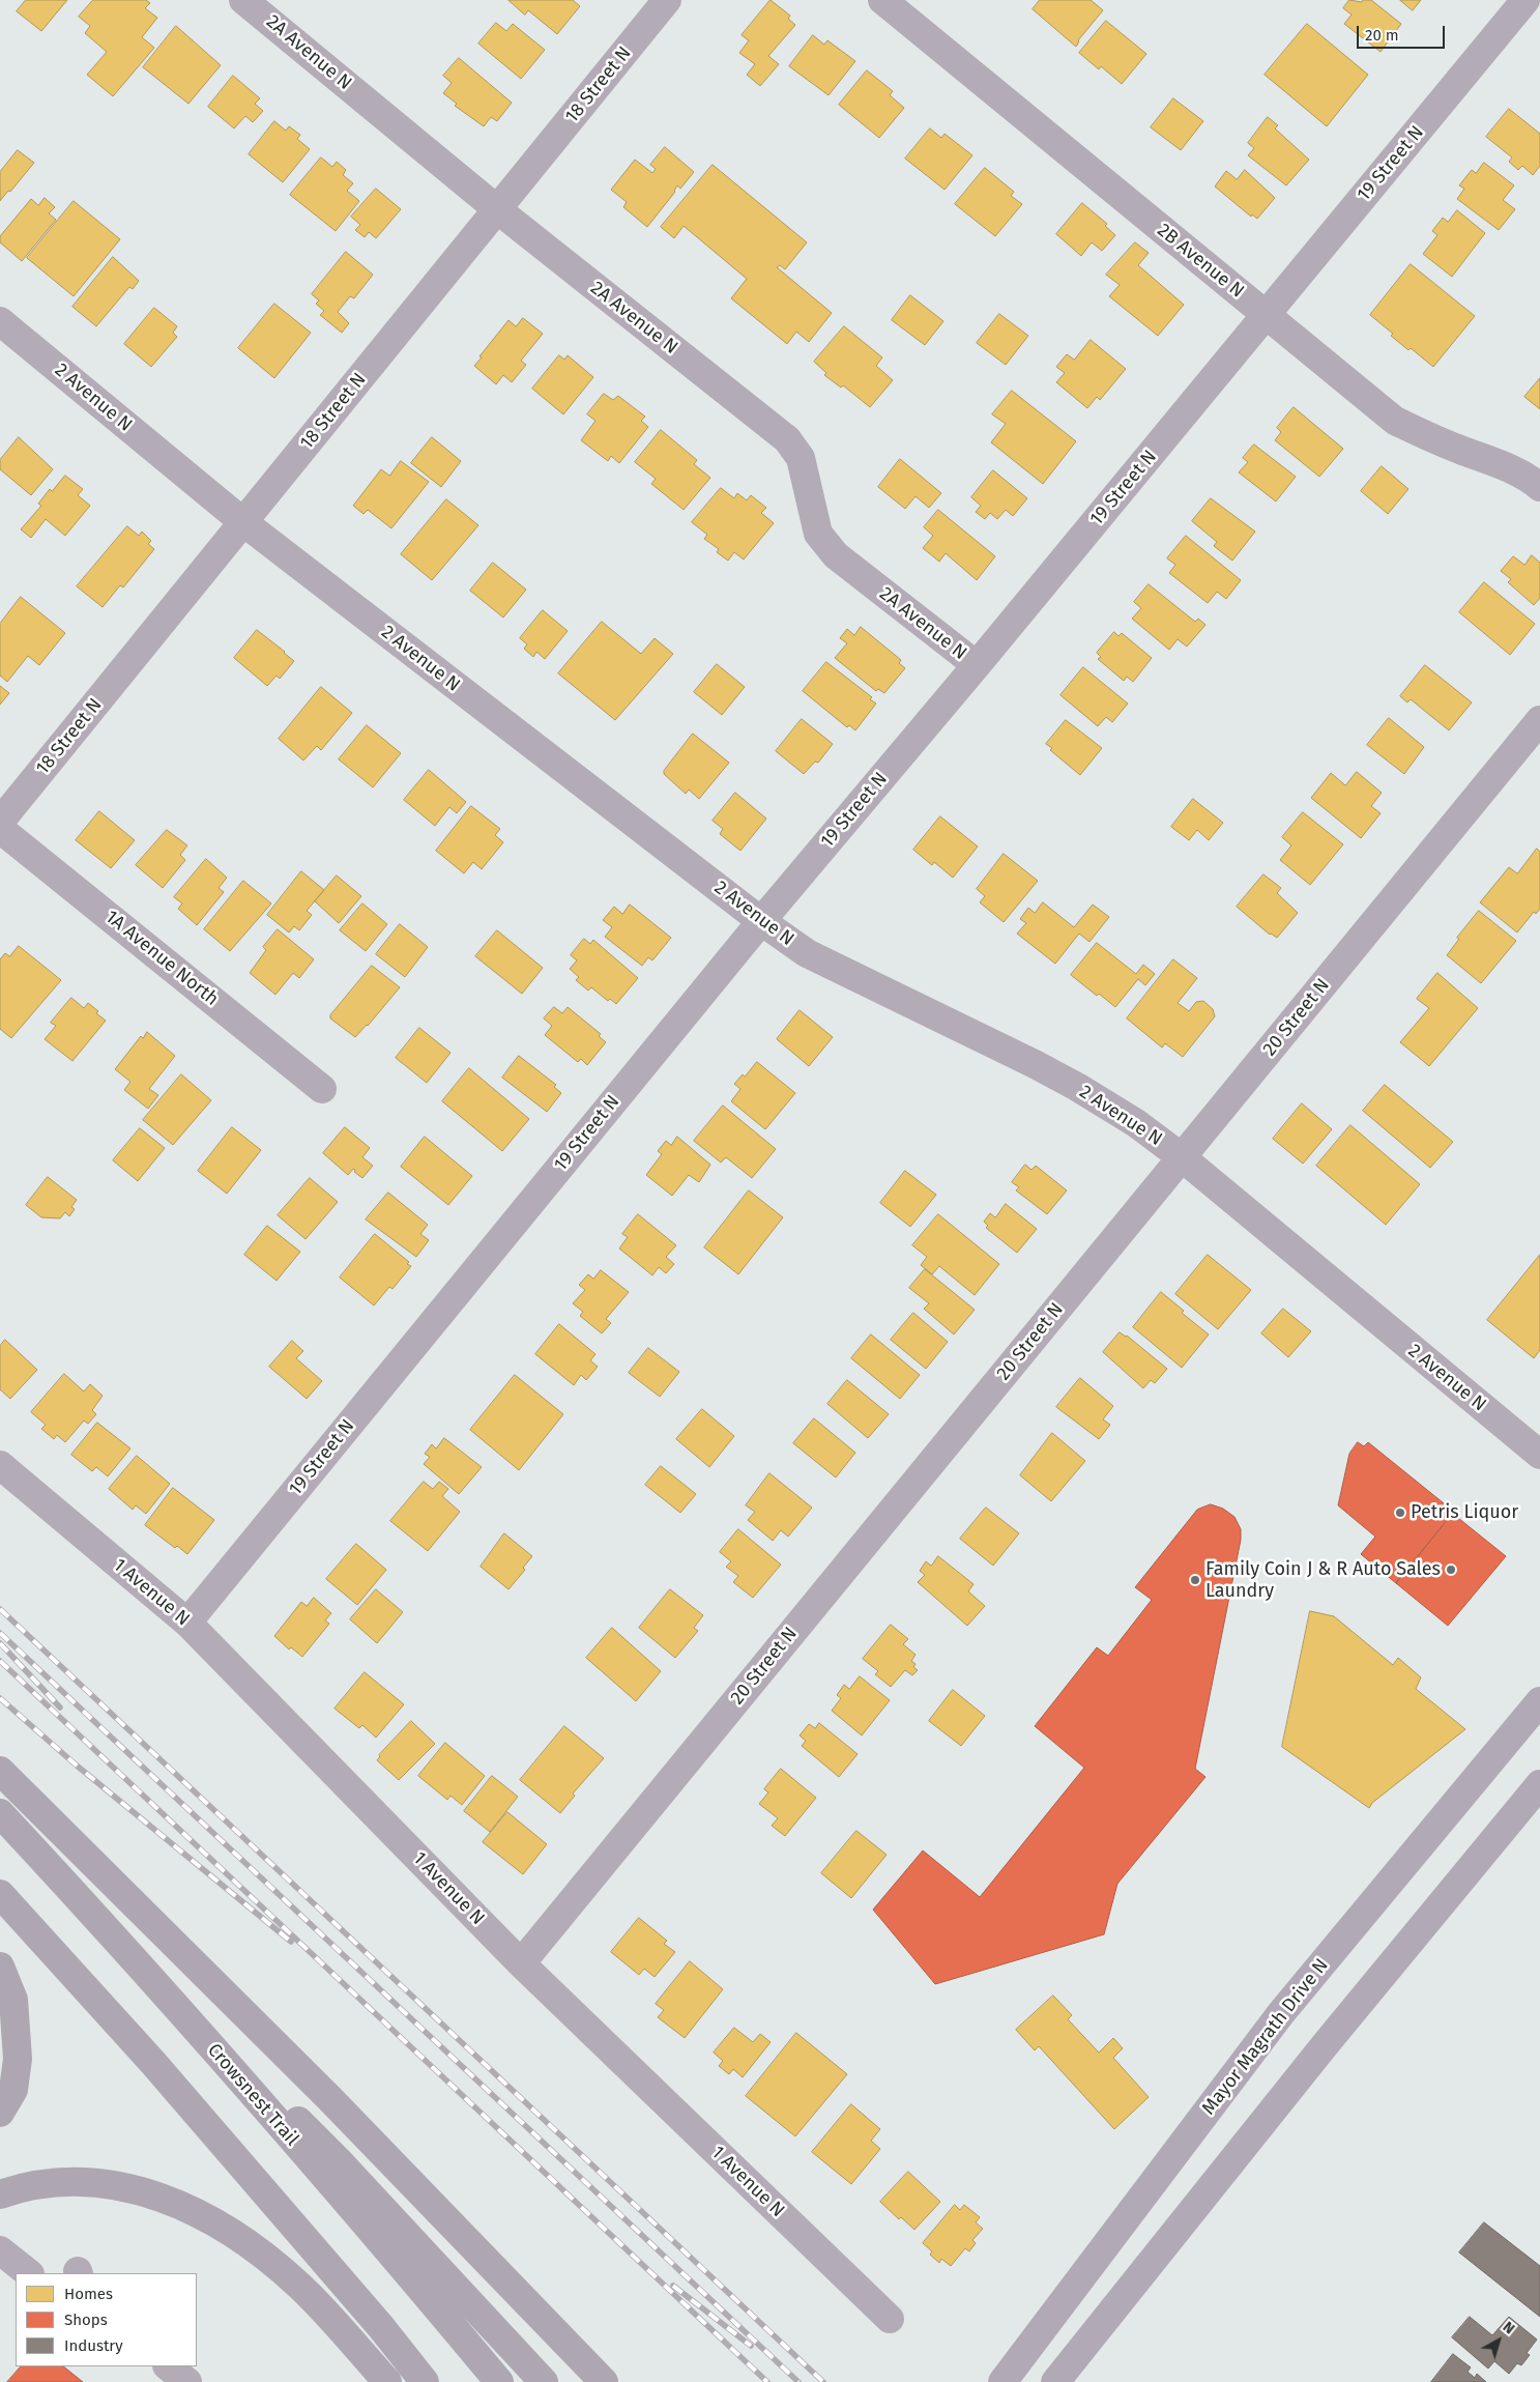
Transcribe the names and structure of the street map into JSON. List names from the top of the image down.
{
  "streets": {
    "highway": ["Crowsnest Trail"],
    "main road": ["Mayor Magrath Drive N"],
    "street": [
      "2A Avenue N",
      "18 Street N",
      "19 Street N",
      "2B Avenue N",
      "2 Avenue N",
      "1A Avenue North",
      "20 Street N",
      "1 Avenue N"
    ]
  },
  "crossings": [
    ["2A Avenue N", "18 Street N"],
    ["2A Avenue N", "19 Street N"],
    ["18 Street N", "2 Avenue N"],
    ["19 Street N", "2B Avenue N"],
    ["19 Street N", "2 Avenue N"],
    ["19 Street N", "1 Avenue N"],
    ["2 Avenue N", "20 Street N"],
    ["20 Street N", "1 Avenue N"]
  ],
  "places": ["Petris Liquor", "J & R Auto Sales", "Family Coin Laundry"],
  "legend": ["Homes", "Shops", "Industry"],
  "scale_bar": "20 m",
  "north": "top right"
}
